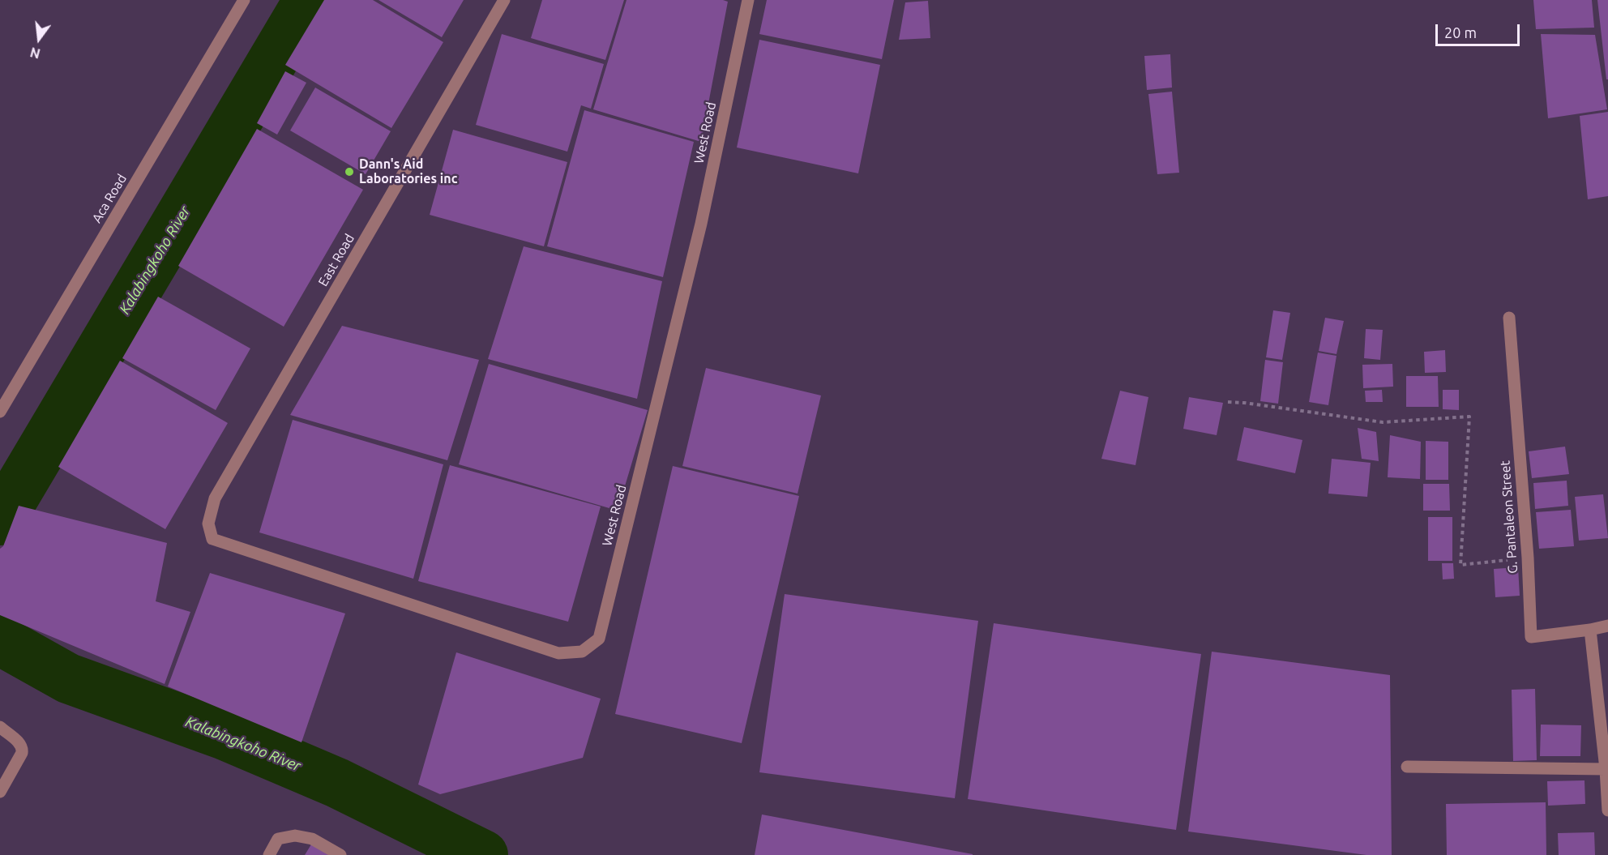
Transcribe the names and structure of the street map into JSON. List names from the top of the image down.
{
  "streets": {
    "street": [
      "West Road",
      "Aca Road",
      "East Road",
      "G. Pantaleon Street"
    ]
  },
  "crossings": [
    ["West Road", "East Road"]
  ],
  "water": ["Kalabingkoho River"],
  "places": ["Dann's Aid Laboratories inc"],
  "scale_bar": "20 m",
  "north": "bottom"
}
